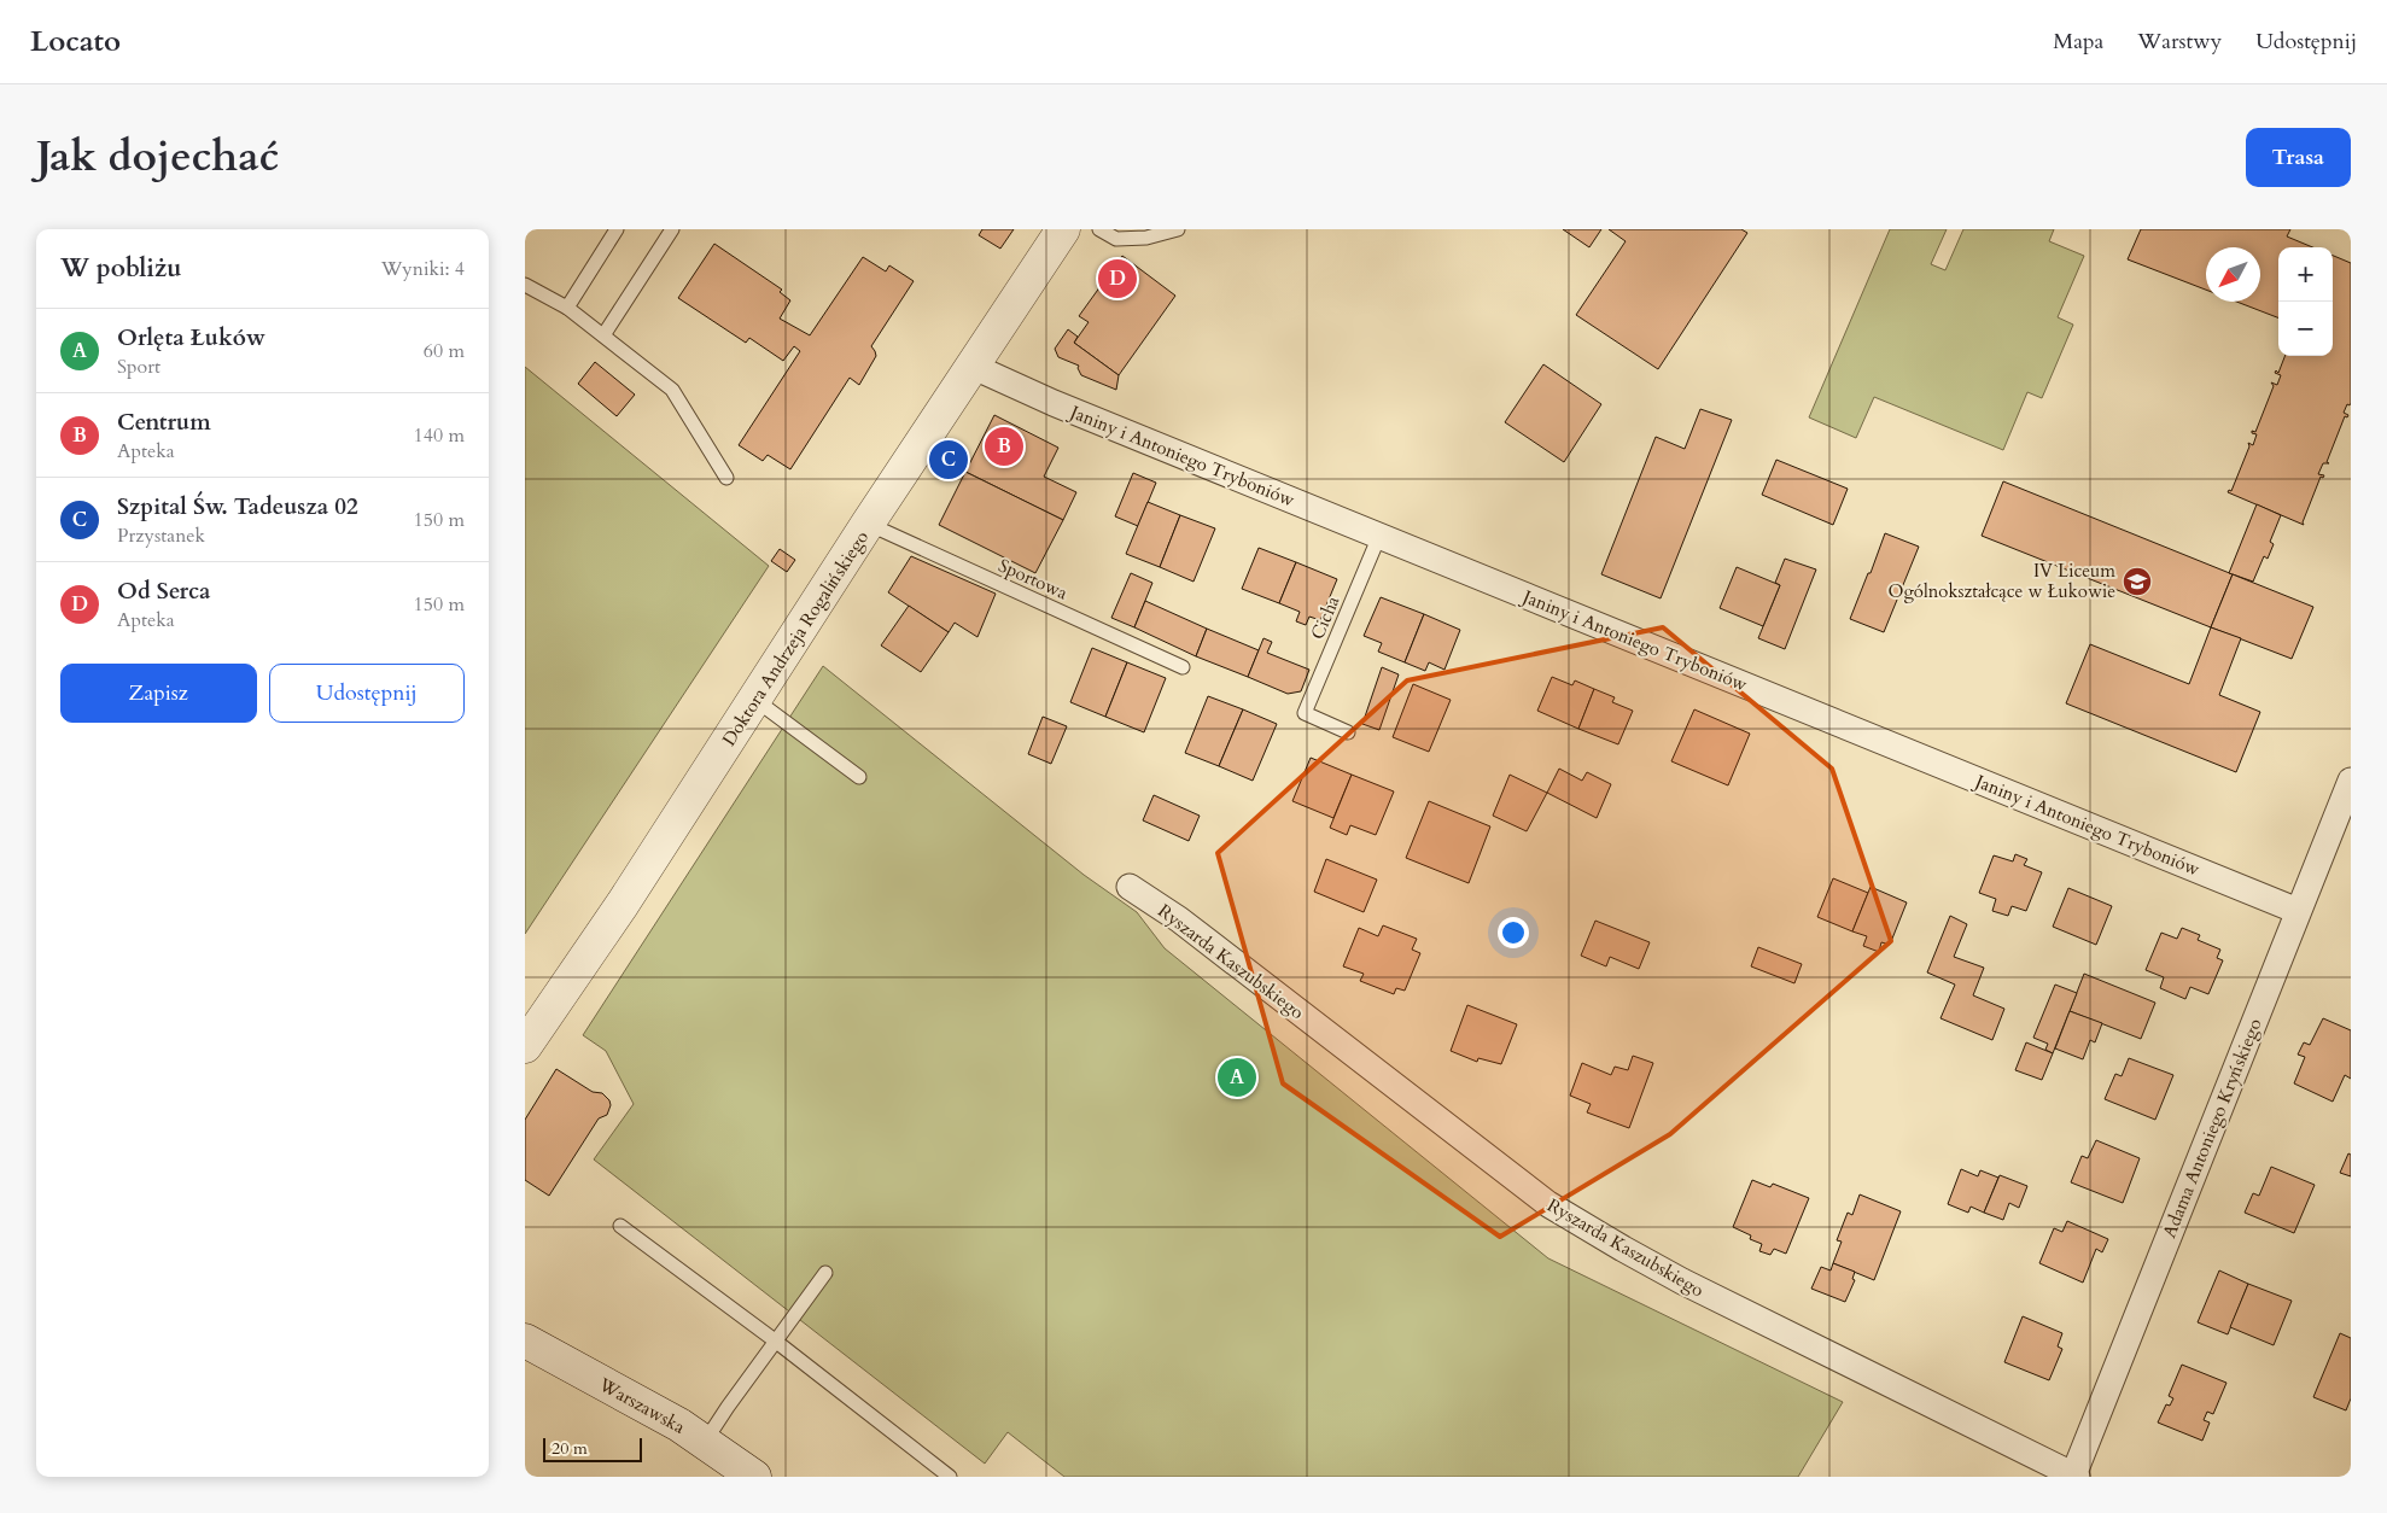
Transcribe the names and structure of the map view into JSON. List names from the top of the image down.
{
  "streets": {
    "street": [
      "Janiny i Antoniego Tryboniów",
      "Doktora Andrzeja Rogalińskiego",
      "Ryszarda Kaszubskiego",
      "Adama Antoniego Kryńskiego",
      "Warszawska"
    ],
    "lane": ["Sportowa", "Cicha"]
  },
  "crossings": [
    ["Janiny i Antoniego Tryboniów", "Cicha"],
    ["Janiny i Antoniego Tryboniów", "Doktora Andrzeja Rogalińskiego"],
    ["Janiny i Antoniego Tryboniów", "Adama Antoniego Kryńskiego"],
    ["Sportowa", "Doktora Andrzeja Rogalińskiego"],
    ["Ryszarda Kaszubskiego", "Adama Antoniego Kryńskiego"]
  ],
  "places": {
    "school or university": ["IV Liceum Ogólnokształcące w Łukowie"]
  },
  "scale_bar": "20 m",
  "north": "bottom left",
  "page": {
    "header": "Locato",
    "nav": ["Mapa", "Warstwy", "Udostępnij"],
    "title": "Jak dojechać",
    "buttons": [
      "Trasa",
      ["Zapisz", "Udostępnij"]
    ],
    "heading": ["W pobliżu", "Wyniki: 4"],
    "map_buttons": ["+", "−"],
    "pins": [
      "D",
      "B",
      "C",
      "A"
    ],
    "list": [
      {
        "mark": "A",
        "name": "Orlęta Łuków",
        "note": "Sport",
        "value": "60 m"
      },
      {
        "mark": "B",
        "name": "Centrum",
        "note": "Apteka",
        "value": "140 m"
      },
      {
        "mark": "C",
        "name": "Szpital Św. Tadeusza 02",
        "note": "Przystanek",
        "value": "150 m"
      },
      {
        "mark": "D",
        "name": "Od Serca",
        "note": "Apteka",
        "value": "150 m"
      }
    ],
    "scale": "20 m"
  }
}
